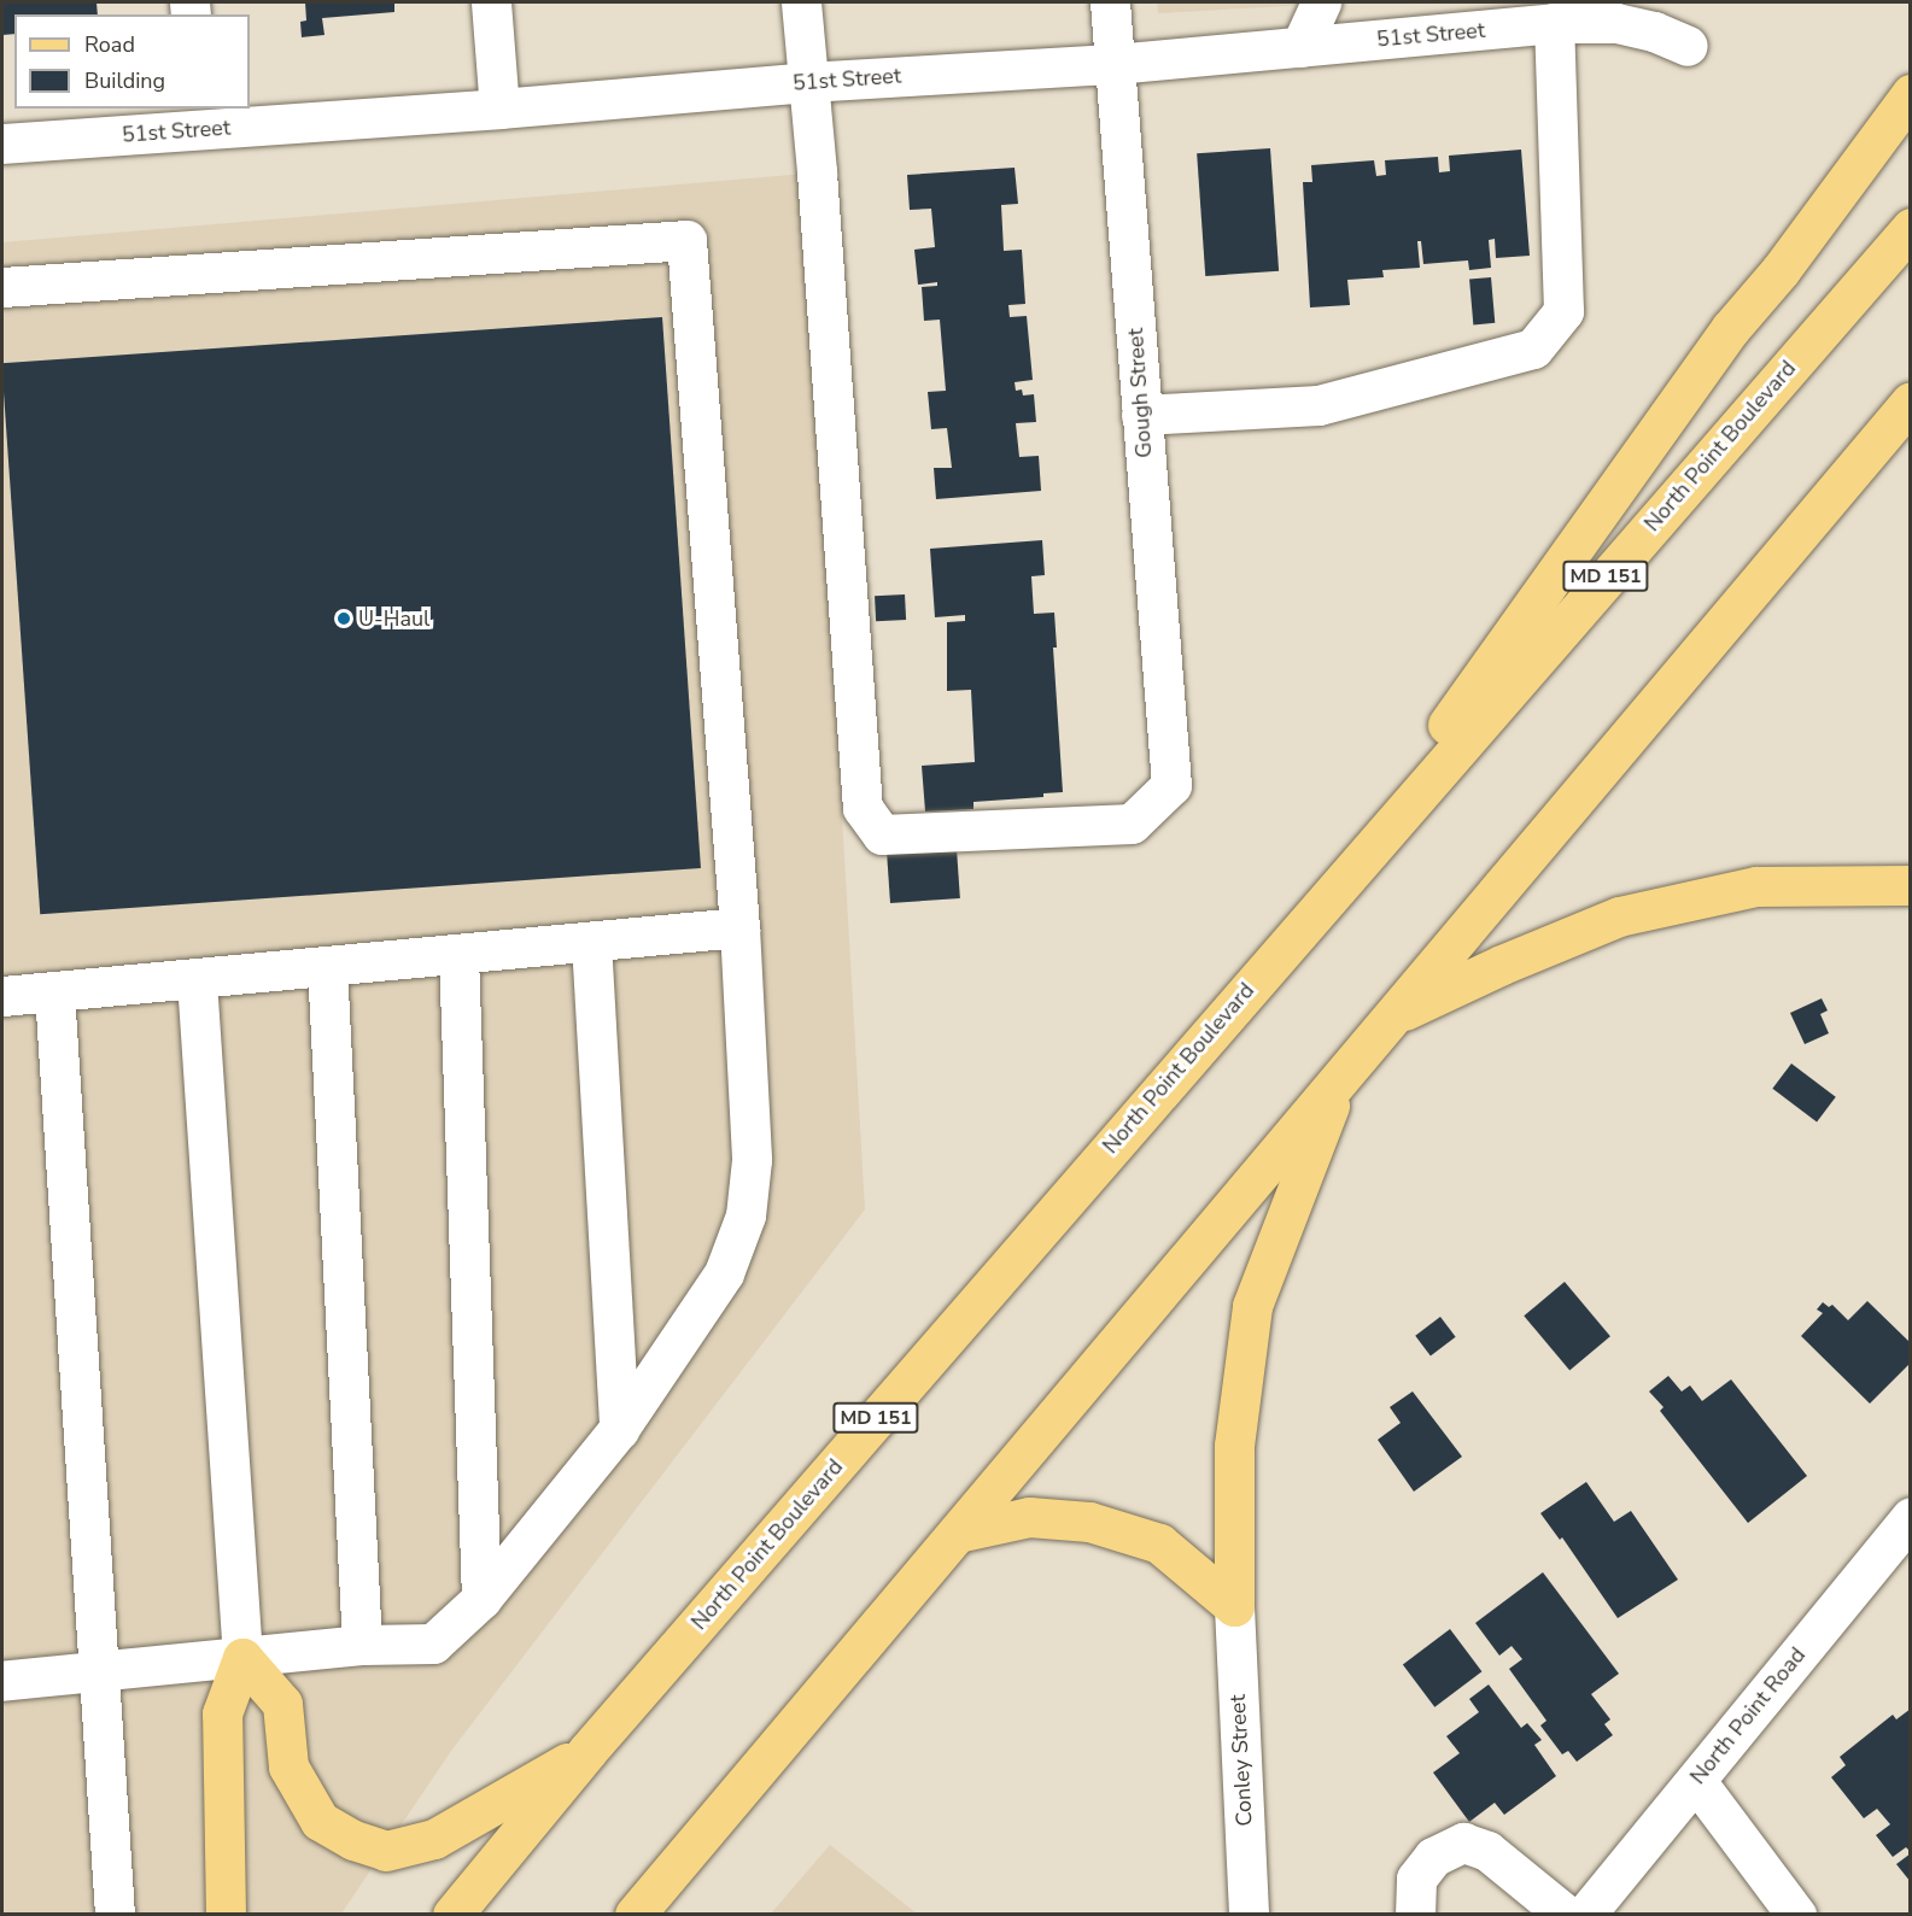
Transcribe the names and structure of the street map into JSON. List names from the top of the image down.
{
  "streets": {
    "main road": ["North Point Boulevard", "MD 151"],
    "street": [
      "51st Street",
      "Gough Street",
      "North Point Road",
      "Conley Street"
    ]
  },
  "crossings": [
    ["51st Street", "Gough Street"]
  ],
  "places": ["U-Haul"],
  "legend": ["Road", "Building"]
}
